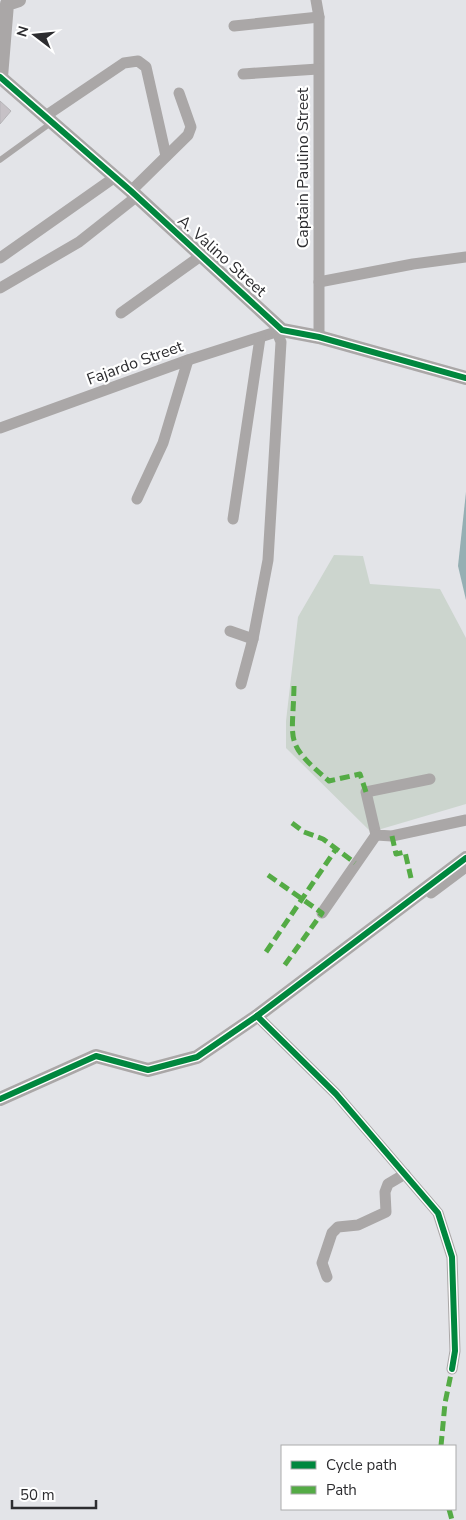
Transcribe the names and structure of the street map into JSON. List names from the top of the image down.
{
  "streets": {
    "street": ["Captain Paulino Street", "A. Valino Street", "Fajardo Street"]
  },
  "crossings": [
    ["A. Valino Street", "Fajardo Street"]
  ],
  "legend": ["Cycle path", "Path"],
  "scale_bar": "50 m",
  "north": "left"
}
